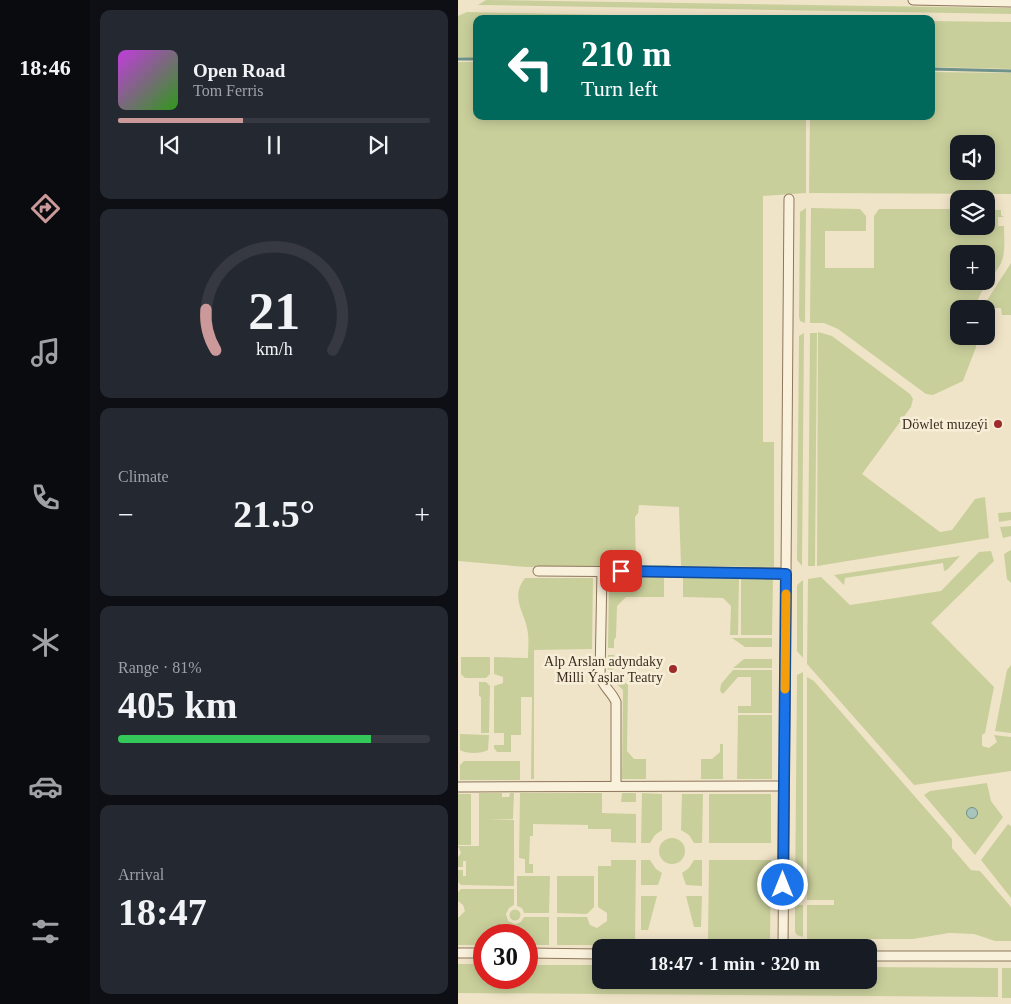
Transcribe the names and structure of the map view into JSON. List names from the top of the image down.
{
  "places": ["Döwlet muzeýi", "Alp Arslan adyndaky Milli Ýaşlar Teatry"],
  "page": {
    "tabs": "18:46",
    "turn": ["210 m", "Turn left"],
    "song": ["Open Road", "Tom Ferris"],
    "map_buttons": ["+", "−"],
    "tile": [
      "Climate",
      ["Range · 81%", "405 km"],
      ["Arrival", "18:47"]
    ],
    "heat": ["−", "21.5°", "+"],
    "limit": "30",
    "trip": "18:47 · 1 min · 320 m",
    "gauge": ["21", "km/h"]
  }
}
